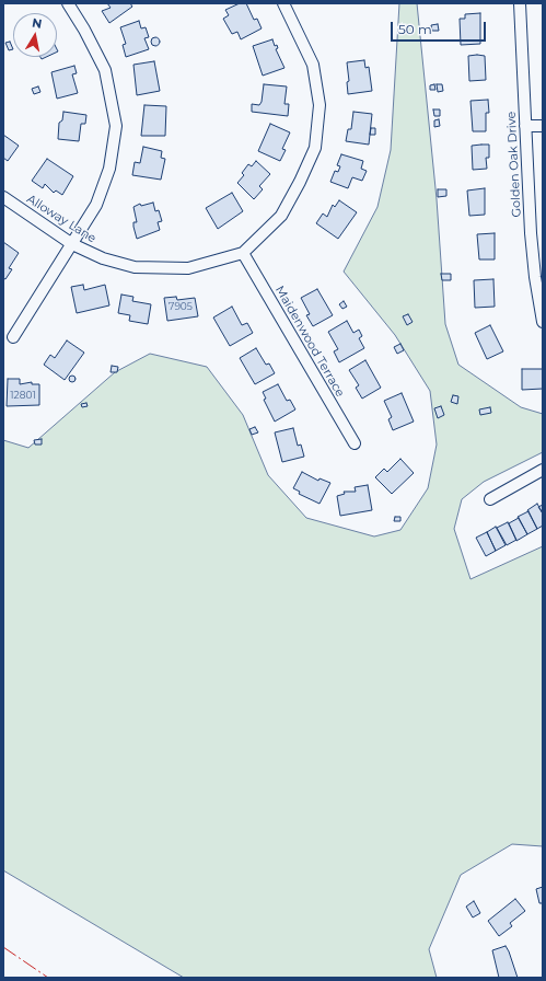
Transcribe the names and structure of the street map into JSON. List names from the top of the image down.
{
  "streets": {
    "street": ["Golden Oak Drive", "Alloway Lane", "Maidenwood Terrace"]
  },
  "crossings": [
    ["Alloway Lane", "Maidenwood Terrace"]
  ],
  "house_numbers": ["7905", "12801"],
  "scale_bar": "50 m",
  "north": "top"
}
